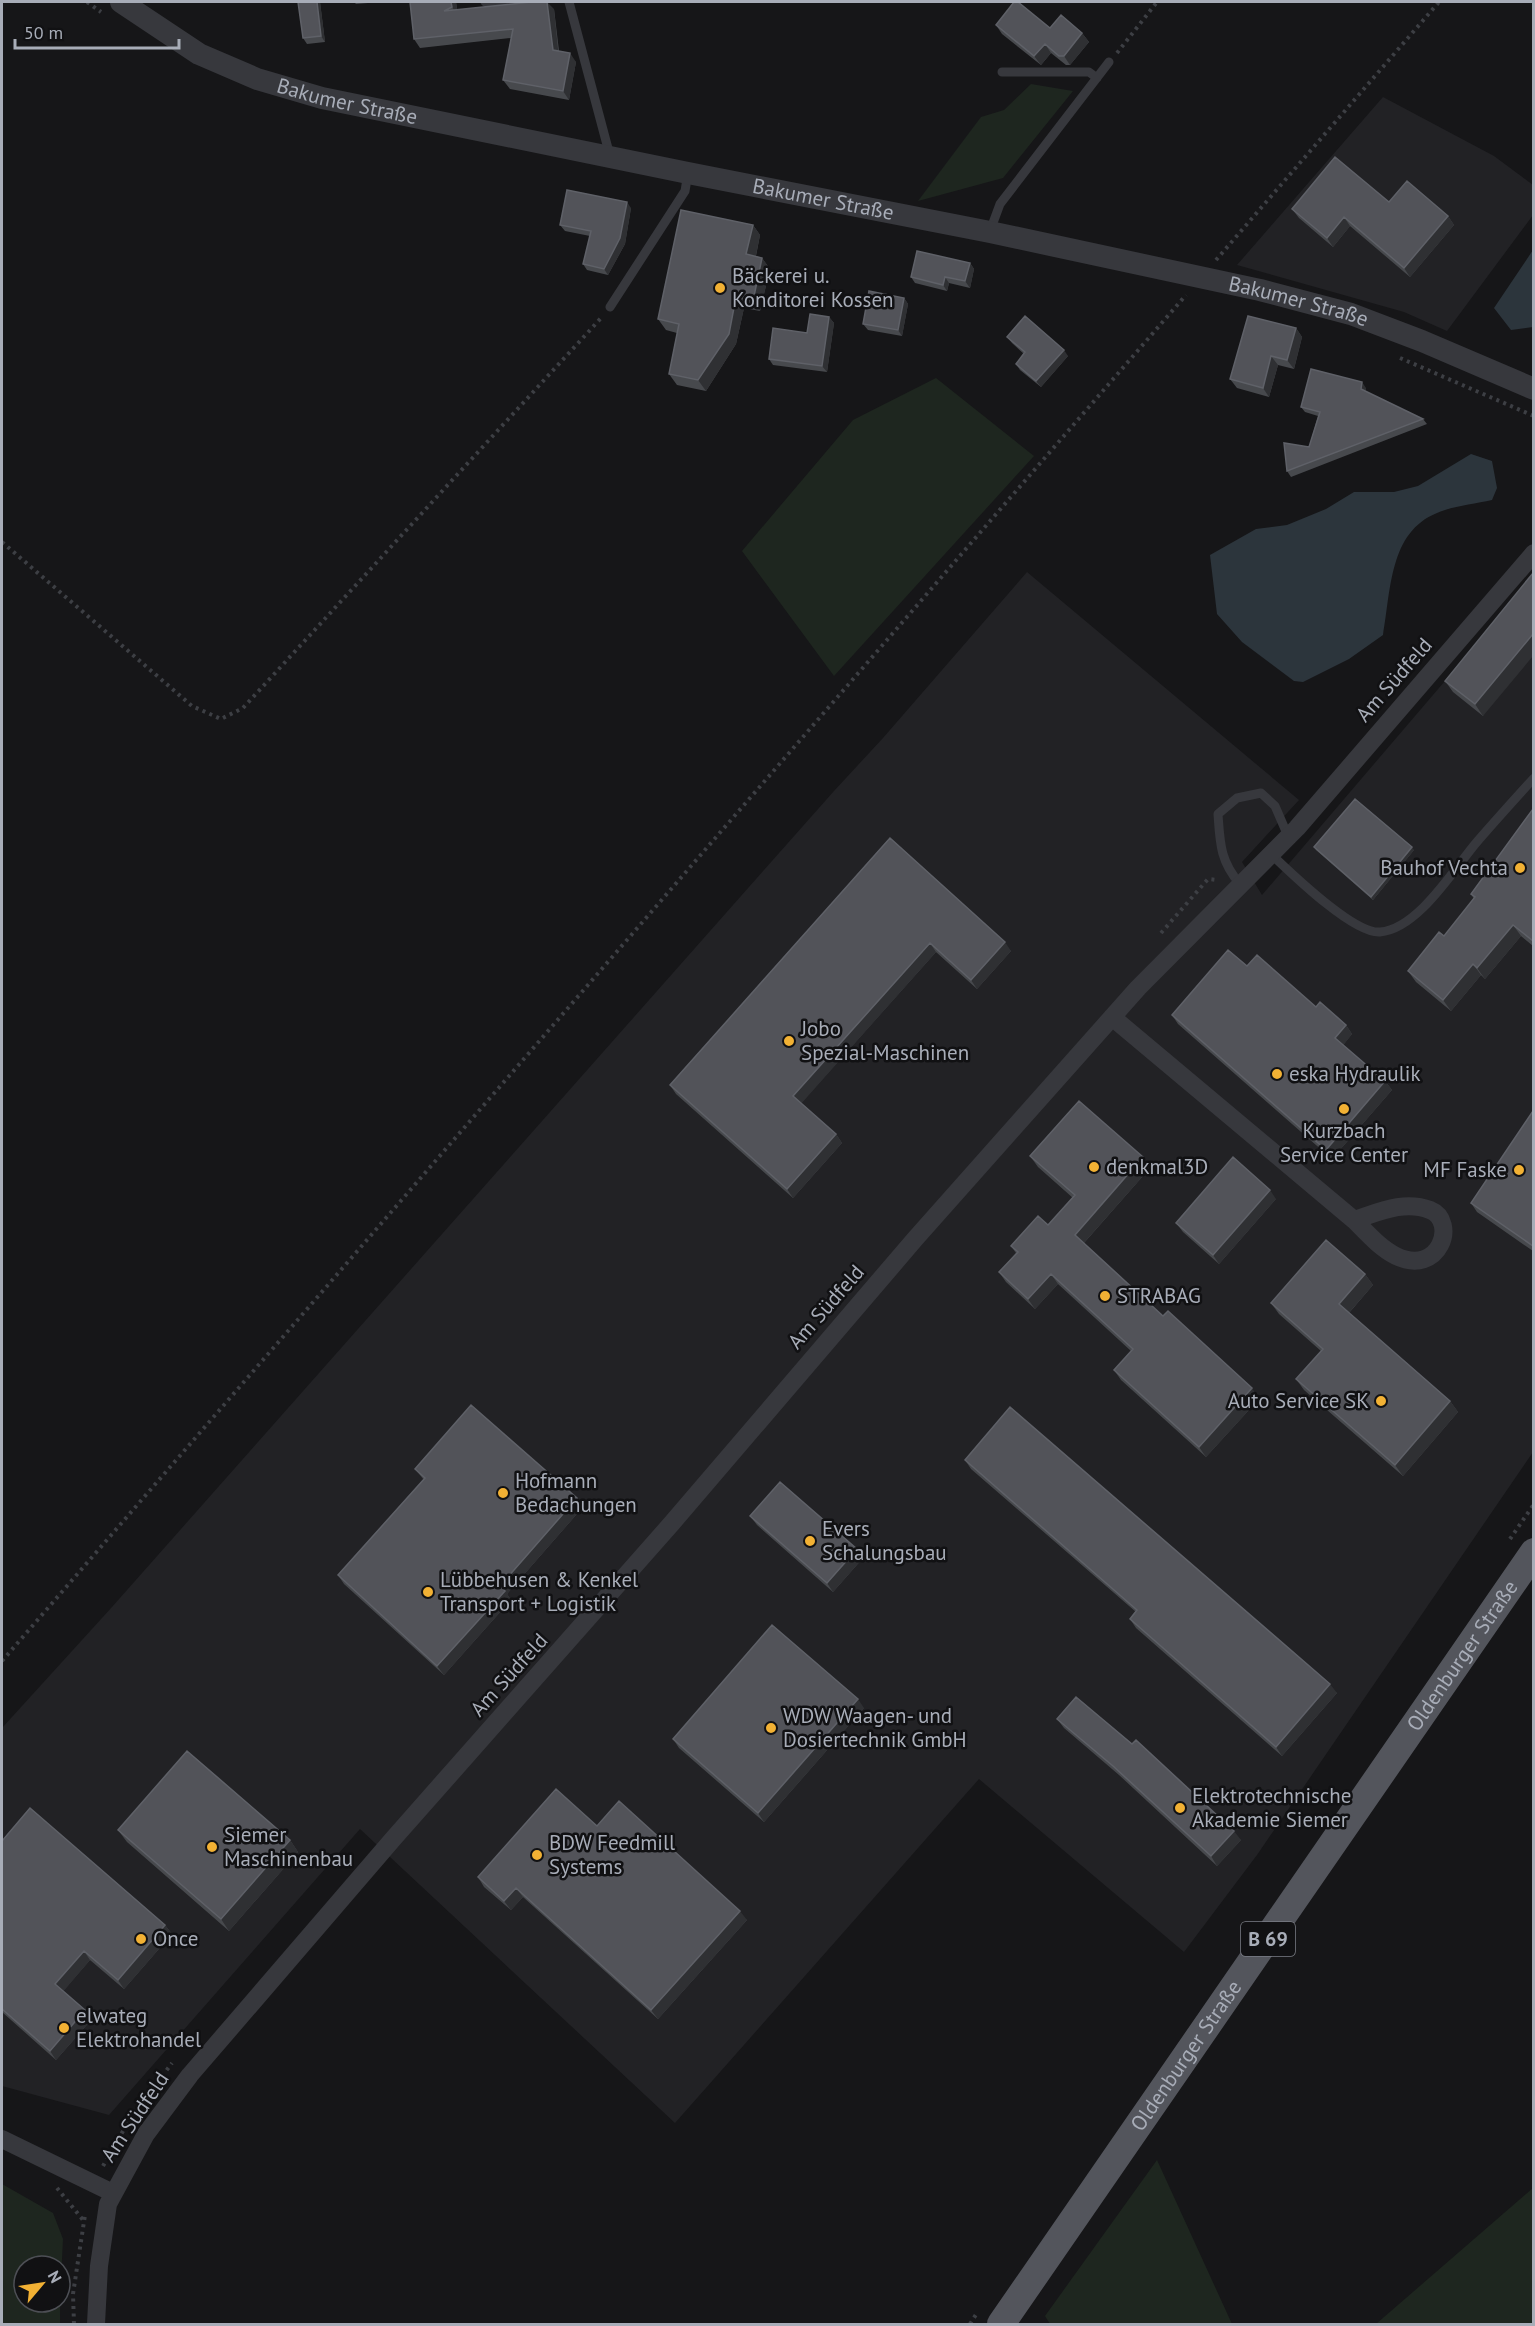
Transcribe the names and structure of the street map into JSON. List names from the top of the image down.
{
  "streets": {
    "main road": ["Oldenburger Straße", "B 69"],
    "street": ["Bakumer Straße", "Am Südfeld"]
  },
  "places": [
    "Bäckerei u. Konditorei Kossen",
    "Bauhof Vechta",
    "Jobo Spezial-Maschinen",
    "eska Hydraulik",
    "Kurzbach Service Center",
    "denkmal3D",
    "MF Faske",
    "STRABAG",
    "Auto Service SK",
    "Hofmann Bedachungen",
    "Evers Schalungsbau",
    "Lübbehusen & Kenkel Transport + Logistik",
    "WDW Waagen- und Dosiertechnik GmbH",
    "Elektrotechnische Akademie Siemer",
    "Siemer Maschinenbau",
    "BDW Feedmill Systems",
    "Once",
    "elwateg Elektrohandel"
  ],
  "scale_bar": "50 m",
  "north": "top right"
}
